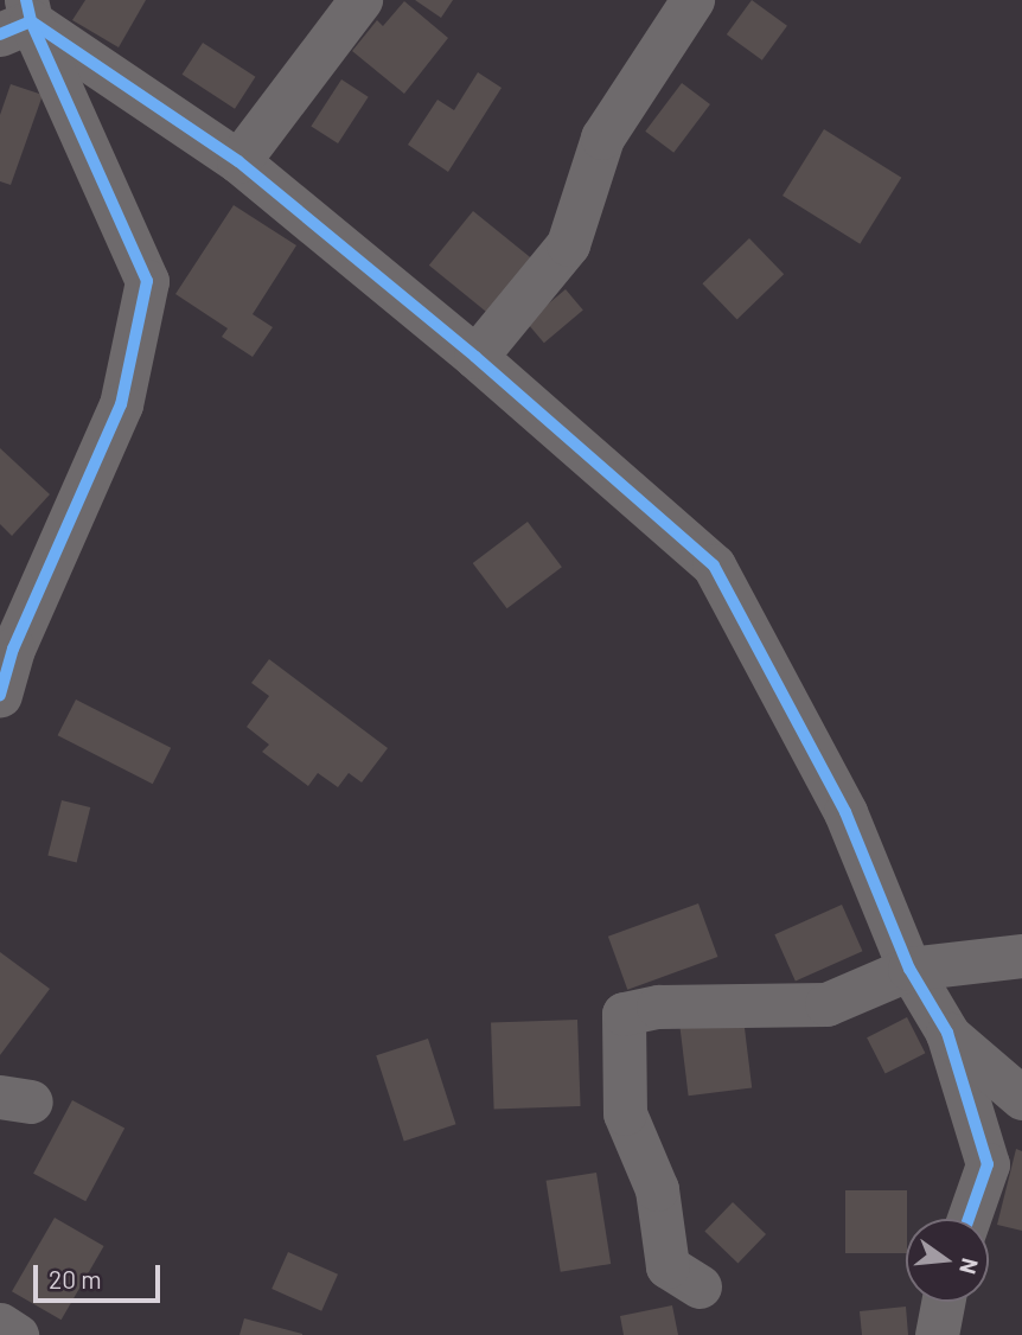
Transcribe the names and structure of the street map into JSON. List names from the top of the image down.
{
  "scale_bar": "20 m",
  "north": "right"
}
